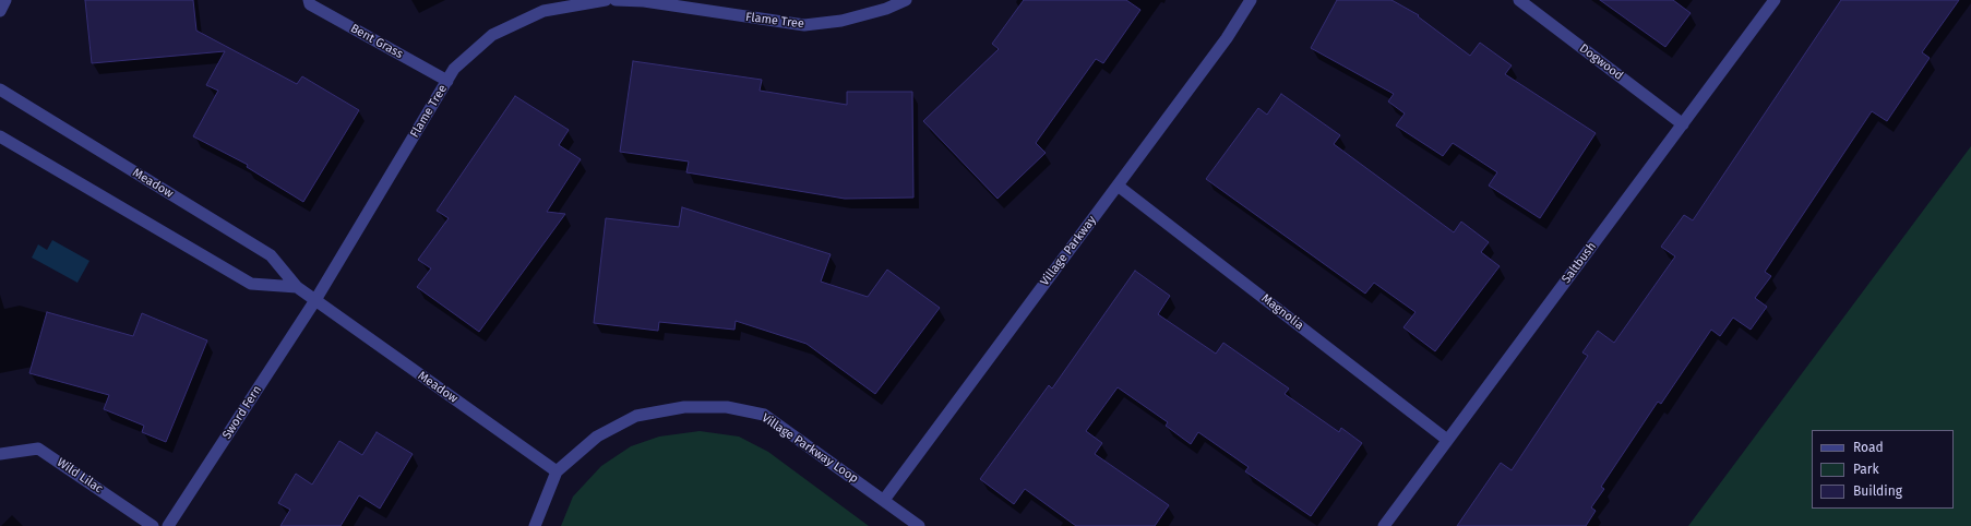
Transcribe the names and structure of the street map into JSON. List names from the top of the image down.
{
  "streets": {
    "street": [
      "Flame Tree",
      "Bent Grass",
      "Dogwood",
      "Meadow",
      "Village Parkway",
      "Saltbush",
      "Magnolia",
      "Sword Fern",
      "Village Parkway Loop",
      "Wild Lilac"
    ]
  },
  "crossings": [
    ["Flame Tree", "Bent Grass"],
    ["Flame Tree", "Meadow"],
    ["Flame Tree", "Sword Fern"],
    ["Dogwood", "Saltbush"],
    ["Meadow", "Sword Fern"],
    ["Meadow", "Village Parkway Loop"],
    ["Village Parkway", "Magnolia"],
    ["Village Parkway", "Village Parkway Loop"],
    ["Saltbush", "Magnolia"]
  ],
  "legend": ["Road", "Park", "Building"]
}
